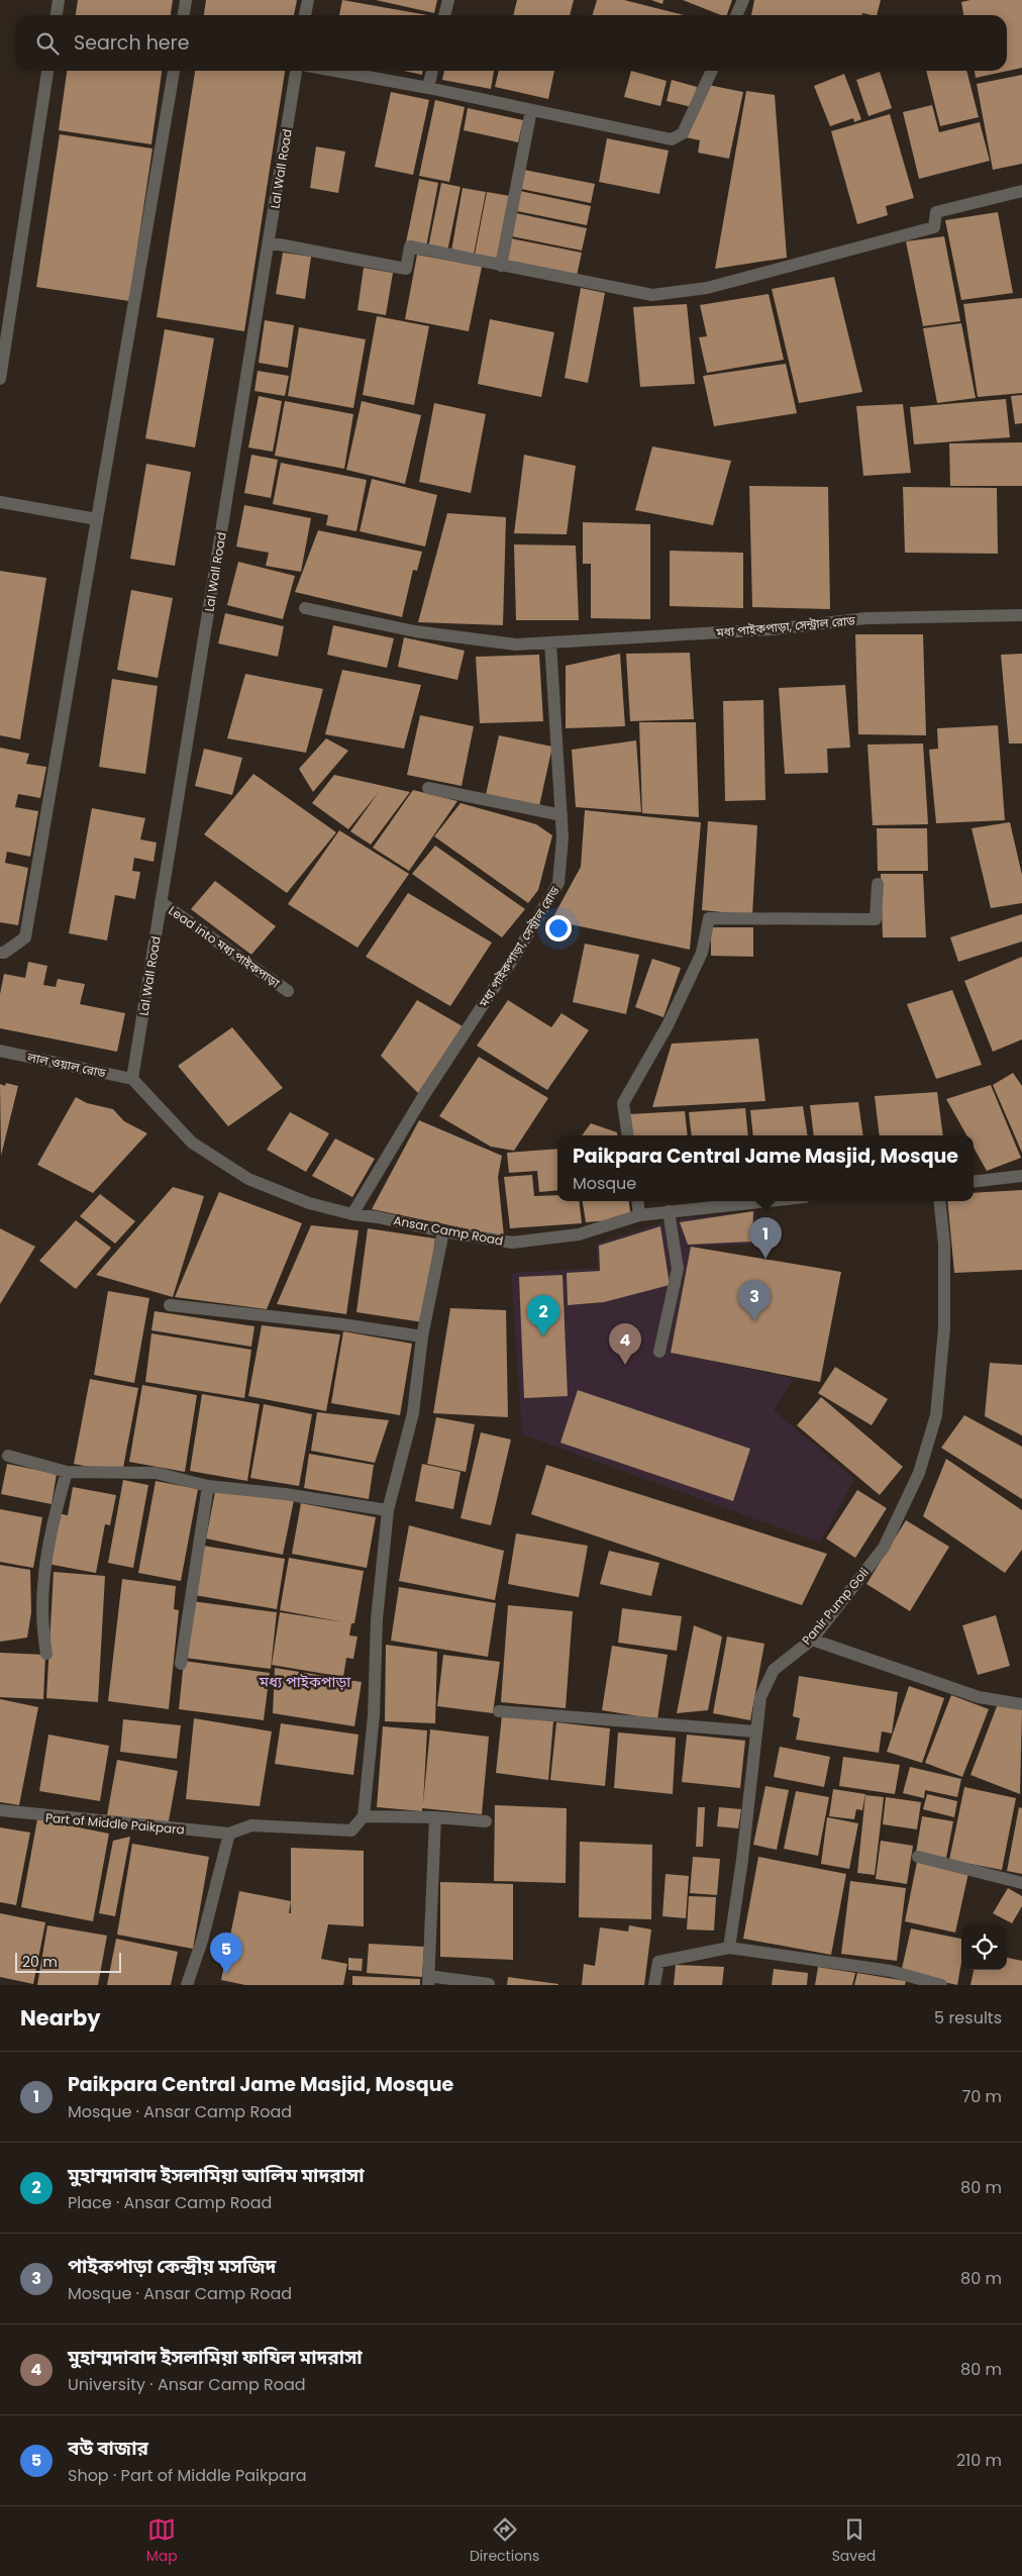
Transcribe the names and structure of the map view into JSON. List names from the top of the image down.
{
  "streets": {
    "street": [
      "Lal Wall Road",
      "মধ্য পাইকপাড়া, সেন্ট্রাল রোড",
      "Lead into মধ্য পাইকপাড়া",
      "লাল ওয়াল রোড",
      "Ansar Camp Road",
      "Panir Pump Goli",
      "Part of Middle Paikpara"
    ]
  },
  "crossings": [
    ["Lal Wall Road", "Lead into মধ্য পাইকপাড়া"],
    ["Lal Wall Road", "লাল ওয়াল রোড"],
    ["Lal Wall Road", "Ansar Camp Road"],
    ["মধ্য পাইকপাড়া, সেন্ট্রাল রোড", "Ansar Camp Road"],
    ["লাল ওয়াল রোড", "Ansar Camp Road"]
  ],
  "districts": ["মধ্য পাইকপাড়া"],
  "scale_bar": "20 m",
  "page": {
    "search": "Search here",
    "popup": ["Paikpara Central Jame Masjid, Mosque", "Mosque"],
    "pins": [
      "1",
      "3",
      "2",
      "4",
      "5"
    ],
    "scale": "20 m",
    "heading": ["Nearby", "5 results"],
    "list": [
      {
        "mark": "1",
        "name": "Paikpara Central Jame Masjid, Mosque",
        "note": "Mosque · Ansar Camp Road",
        "value": "70 m"
      },
      {
        "mark": "2",
        "name": "মুহাম্মদাবাদ ইসলামিয়া আলিম মাদরাসা",
        "note": "Place · Ansar Camp Road",
        "value": "80 m"
      },
      {
        "mark": "3",
        "name": "পাইকপাড়া কেন্দ্রীয় মসজিদ",
        "note": "Mosque · Ansar Camp Road",
        "value": "80 m"
      },
      {
        "mark": "4",
        "name": "মুহাম্মদাবাদ ইসলামিয়া ফাযিল মাদরাসা",
        "note": "University · Ansar Camp Road",
        "value": "80 m"
      },
      {
        "mark": "5",
        "name": "বউ বাজার",
        "note": "Shop · Part of Middle Paikpara",
        "value": "210 m"
      }
    ],
    "nav": ["Map", "Directions", "Saved"]
  }
}
